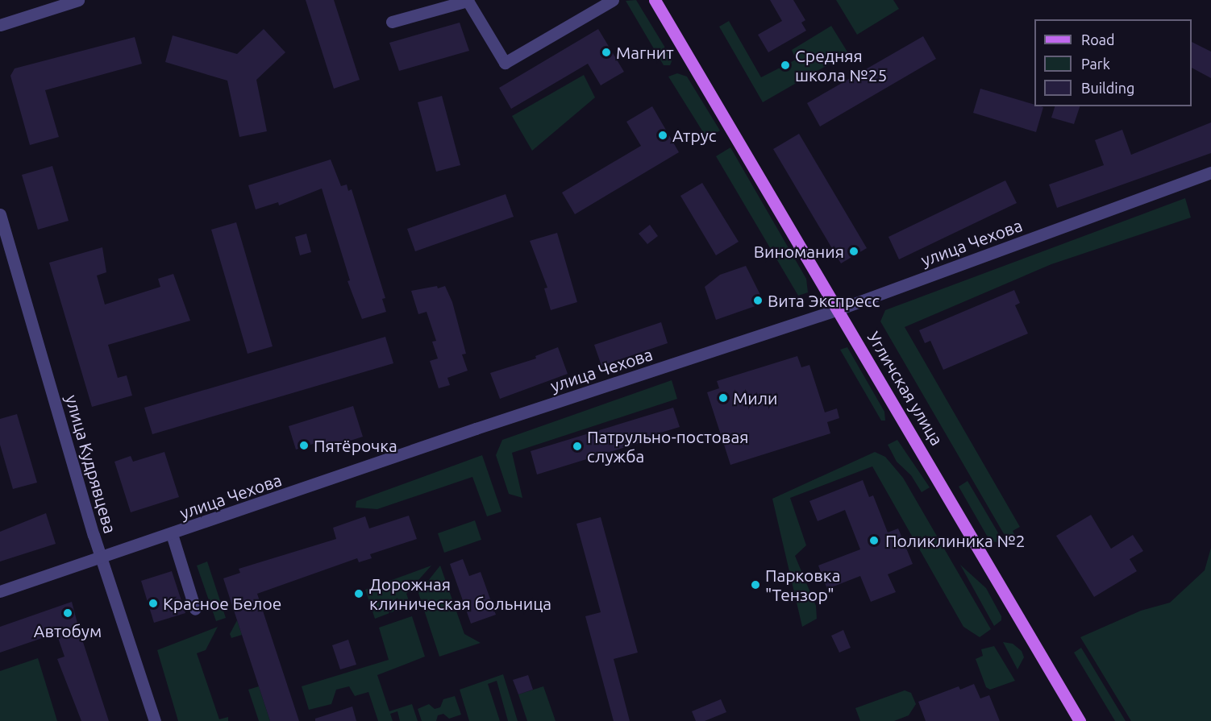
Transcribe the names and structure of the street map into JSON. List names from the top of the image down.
{
  "streets": {
    "main road": ["Угличская улица"],
    "street": ["улица Чехова", "улица Кудрявцева"]
  },
  "crossings": [
    ["улица Чехова", "Угличская улица"],
    ["улица Чехова", "улица Кудрявцева"]
  ],
  "places": [
    "Магнит",
    "Средняя школа №25",
    "Атрус",
    "Виномания",
    "Вита Экспресс",
    "Мили",
    "Пятёрочка",
    "Патрульно-постовая служба",
    "Поликлиника №2",
    "Парковка \"Тензор\"",
    "Дорожная клиническая больница",
    "Красное Белое",
    "Автобум"
  ],
  "legend": ["Road", "Park", "Building"]
}
